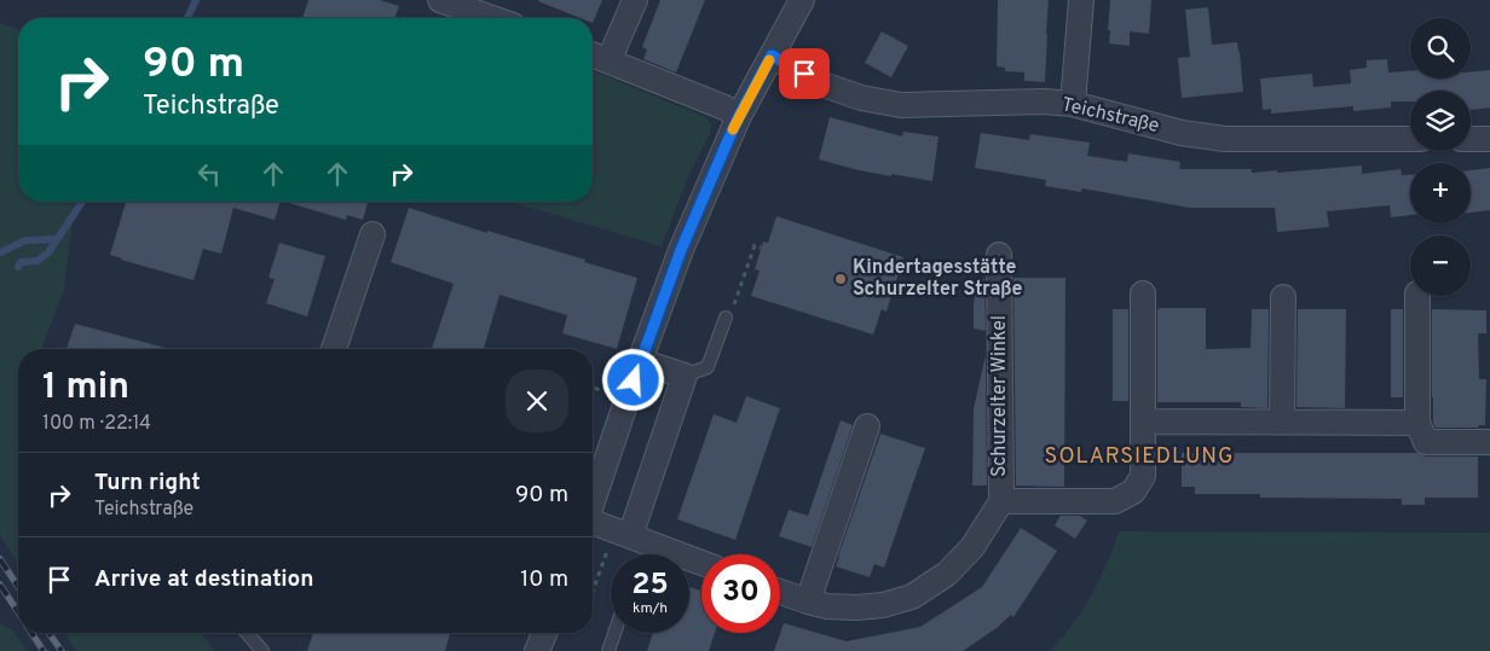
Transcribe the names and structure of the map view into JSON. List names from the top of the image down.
{
  "streets": {
    "street": ["Teichstraße", "Schurzelter Winkel"]
  },
  "districts": ["SOLARSIEDLUNG"],
  "places": ["Kindertagesstätte Schurzelter Straße"],
  "page": {
    "map_buttons": ["+", "−"],
    "turn": ["90 m", "Teichstraße"],
    "heading": ["1 min", "100 m · 22:14"],
    "list": [
      {
        "name": "Turn right",
        "note": "Teichstraße",
        "value": "90 m"
      },
      {
        "name": "Arrive at destination",
        "value": "10 m"
      }
    ],
    "speed": "25 km/h",
    "limit": "30"
  }
}
